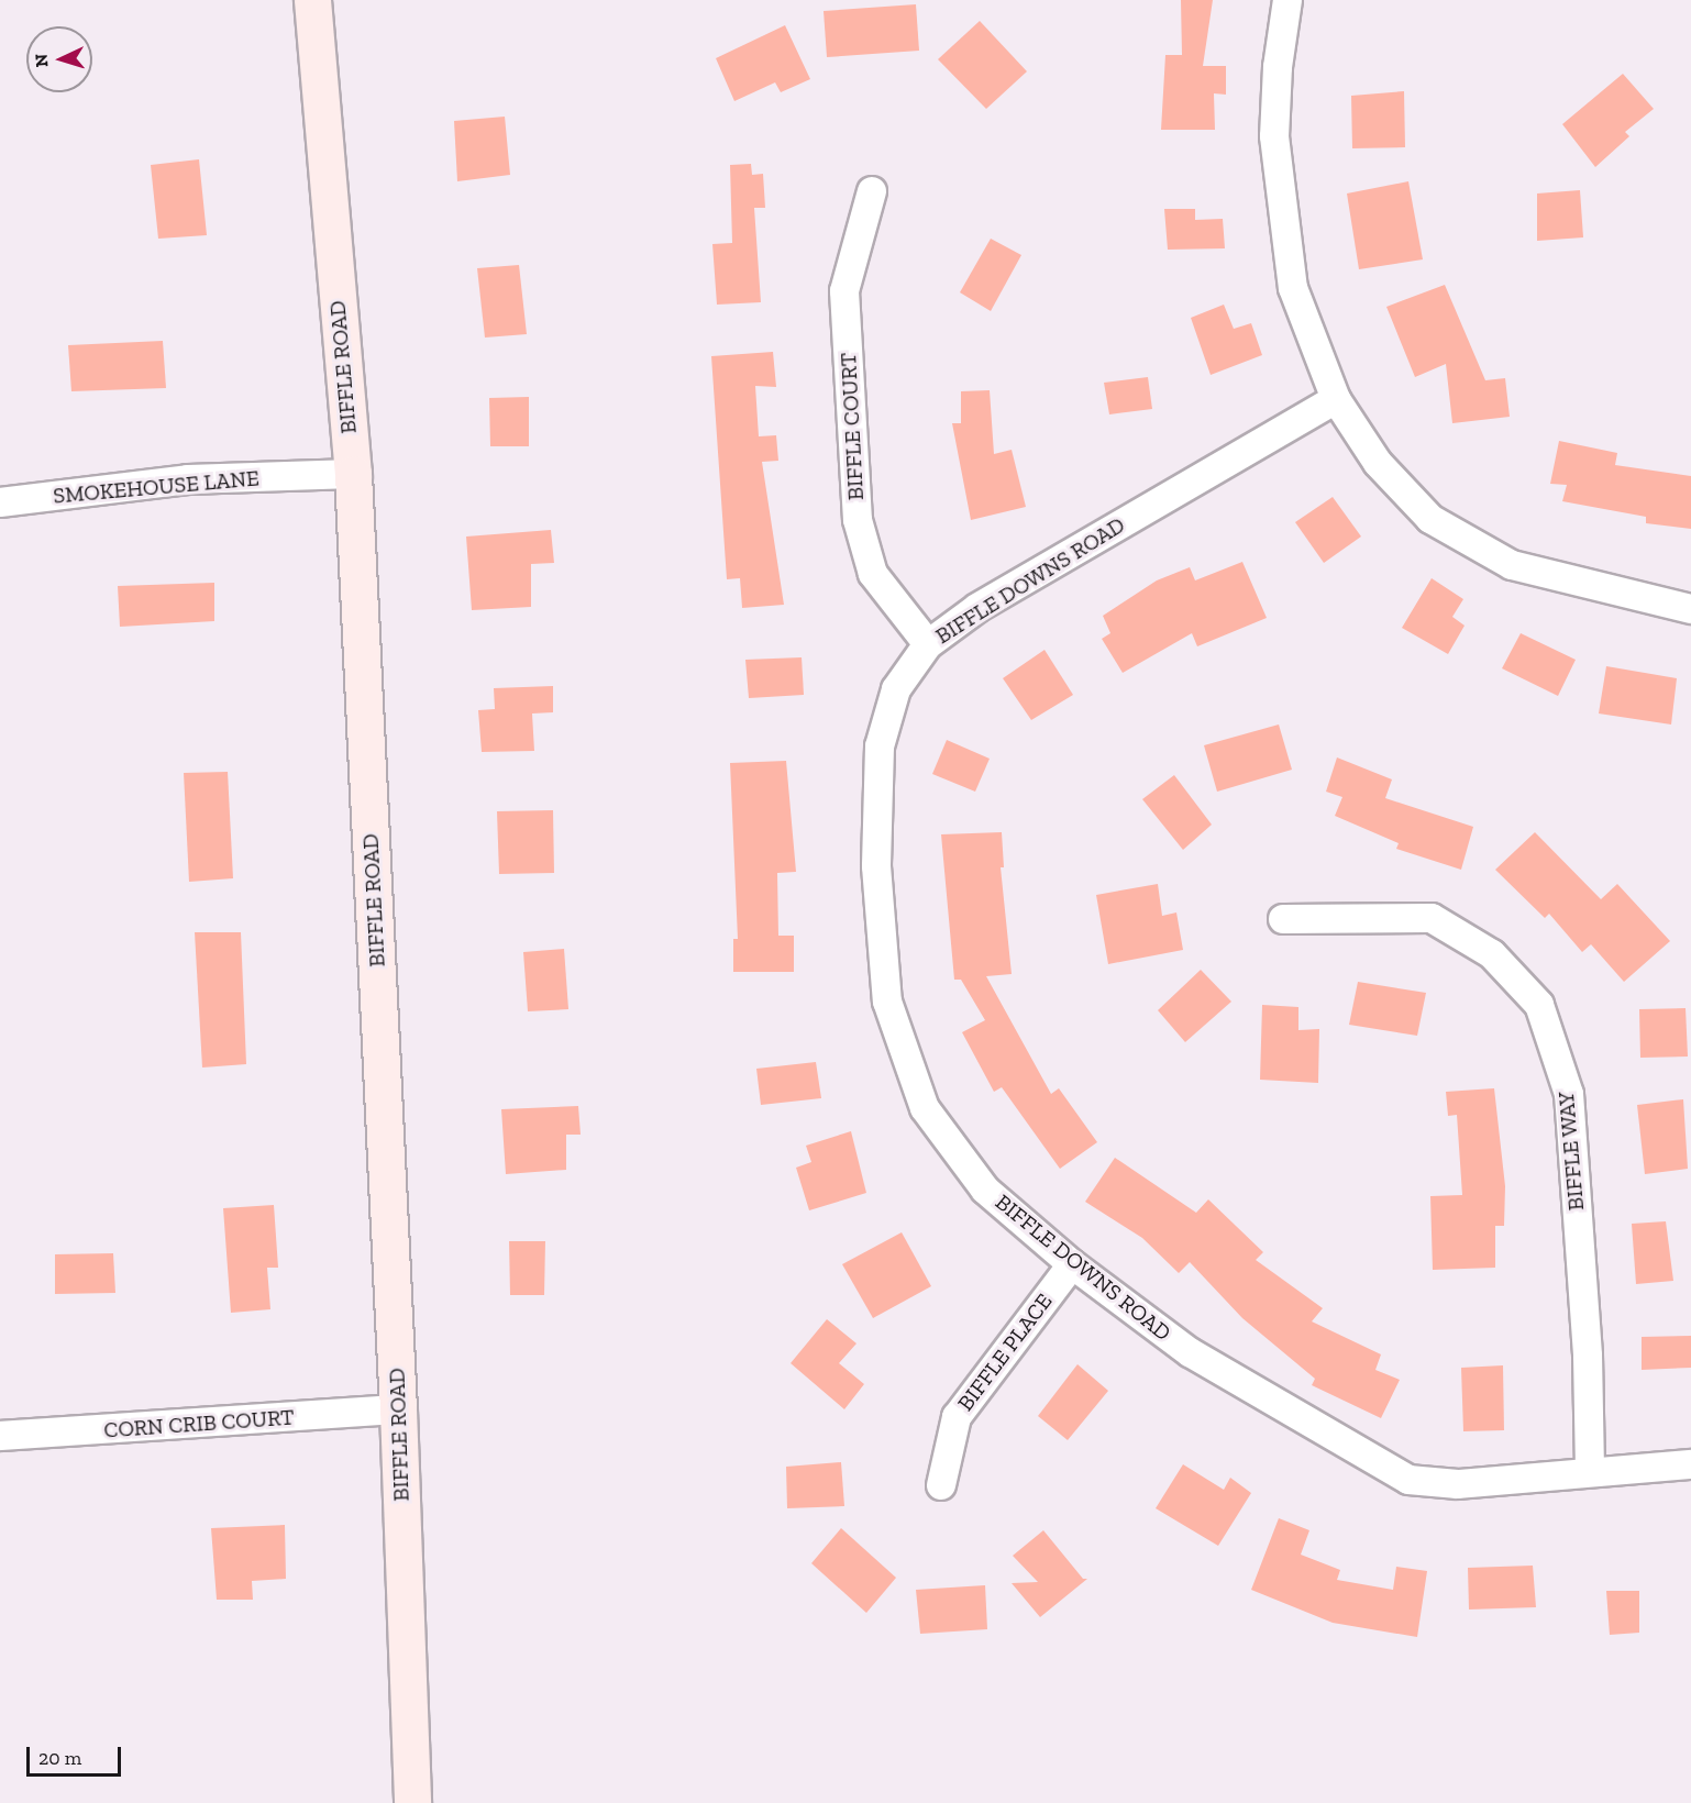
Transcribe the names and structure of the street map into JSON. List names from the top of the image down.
{
  "streets": {
    "street": [
      "BIFFLE ROAD",
      "BIFFLE COURT",
      "SMOKEHOUSE LANE",
      "BIFFLE DOWNS ROAD",
      "BIFFLE WAY",
      "BIFFLE PLACE",
      "CORN CRIB COURT"
    ]
  },
  "crossings": [
    ["BIFFLE ROAD", "SMOKEHOUSE LANE"],
    ["BIFFLE ROAD", "CORN CRIB COURT"],
    ["BIFFLE COURT", "BIFFLE DOWNS ROAD"],
    ["BIFFLE DOWNS ROAD", "BIFFLE WAY"],
    ["BIFFLE DOWNS ROAD", "BIFFLE PLACE"]
  ],
  "scale_bar": "20 m",
  "north": "left"
}
